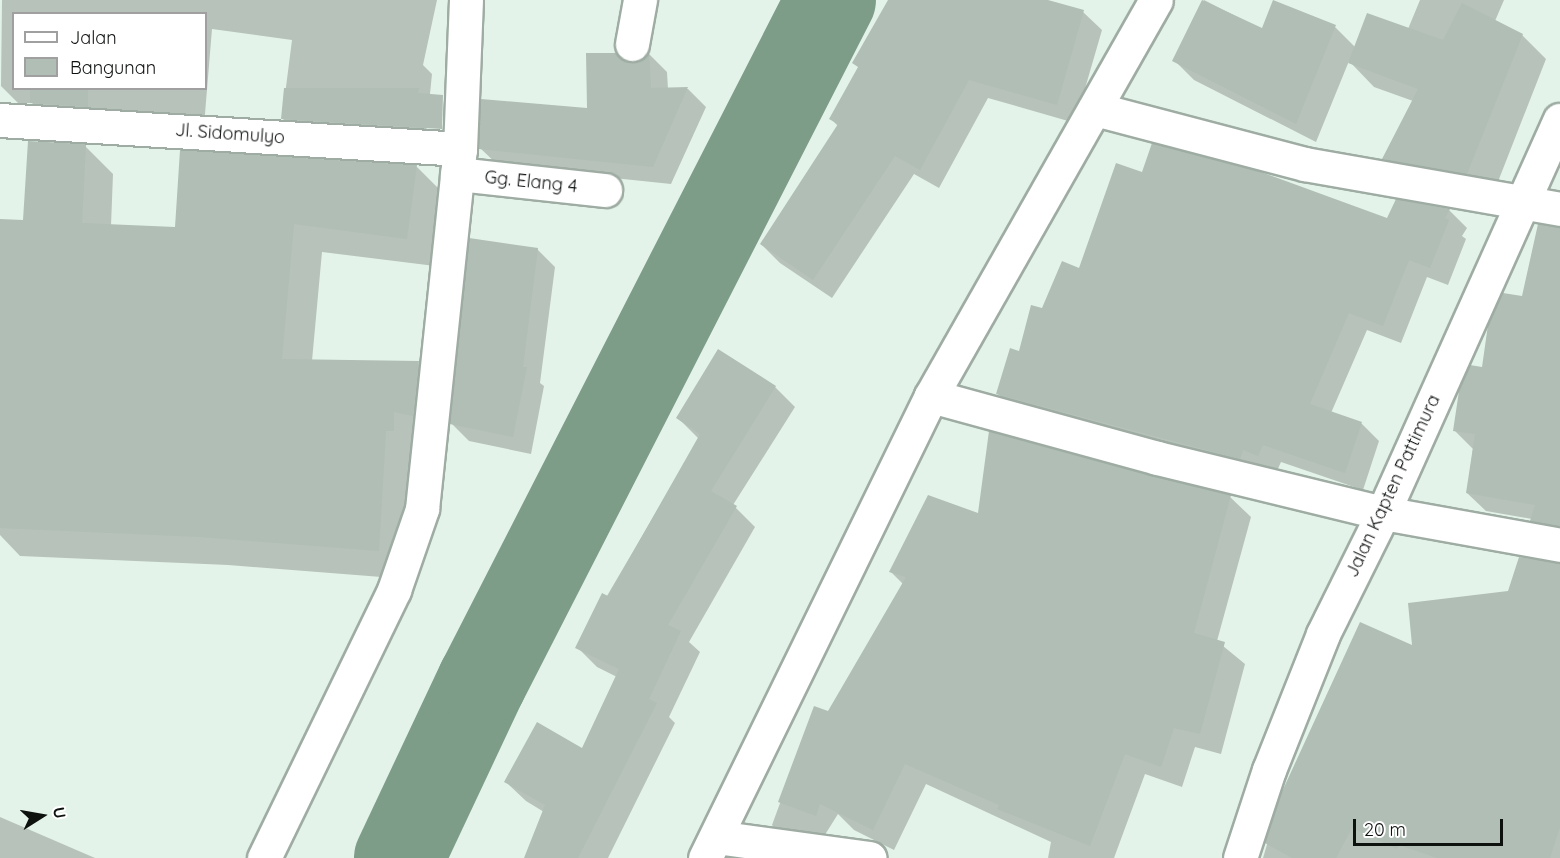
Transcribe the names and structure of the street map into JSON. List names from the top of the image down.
{
  "streets": {
    "street": ["Jl. Sidomulyo", "Gg. Elang 4", "Jalan Kapten Pattimura"]
  },
  "crossings": [
    ["Jl. Sidomulyo", "Gg. Elang 4"]
  ],
  "legend": ["Jalan", "Bangunan"],
  "scale_bar": "20 m",
  "north": "right"
}
